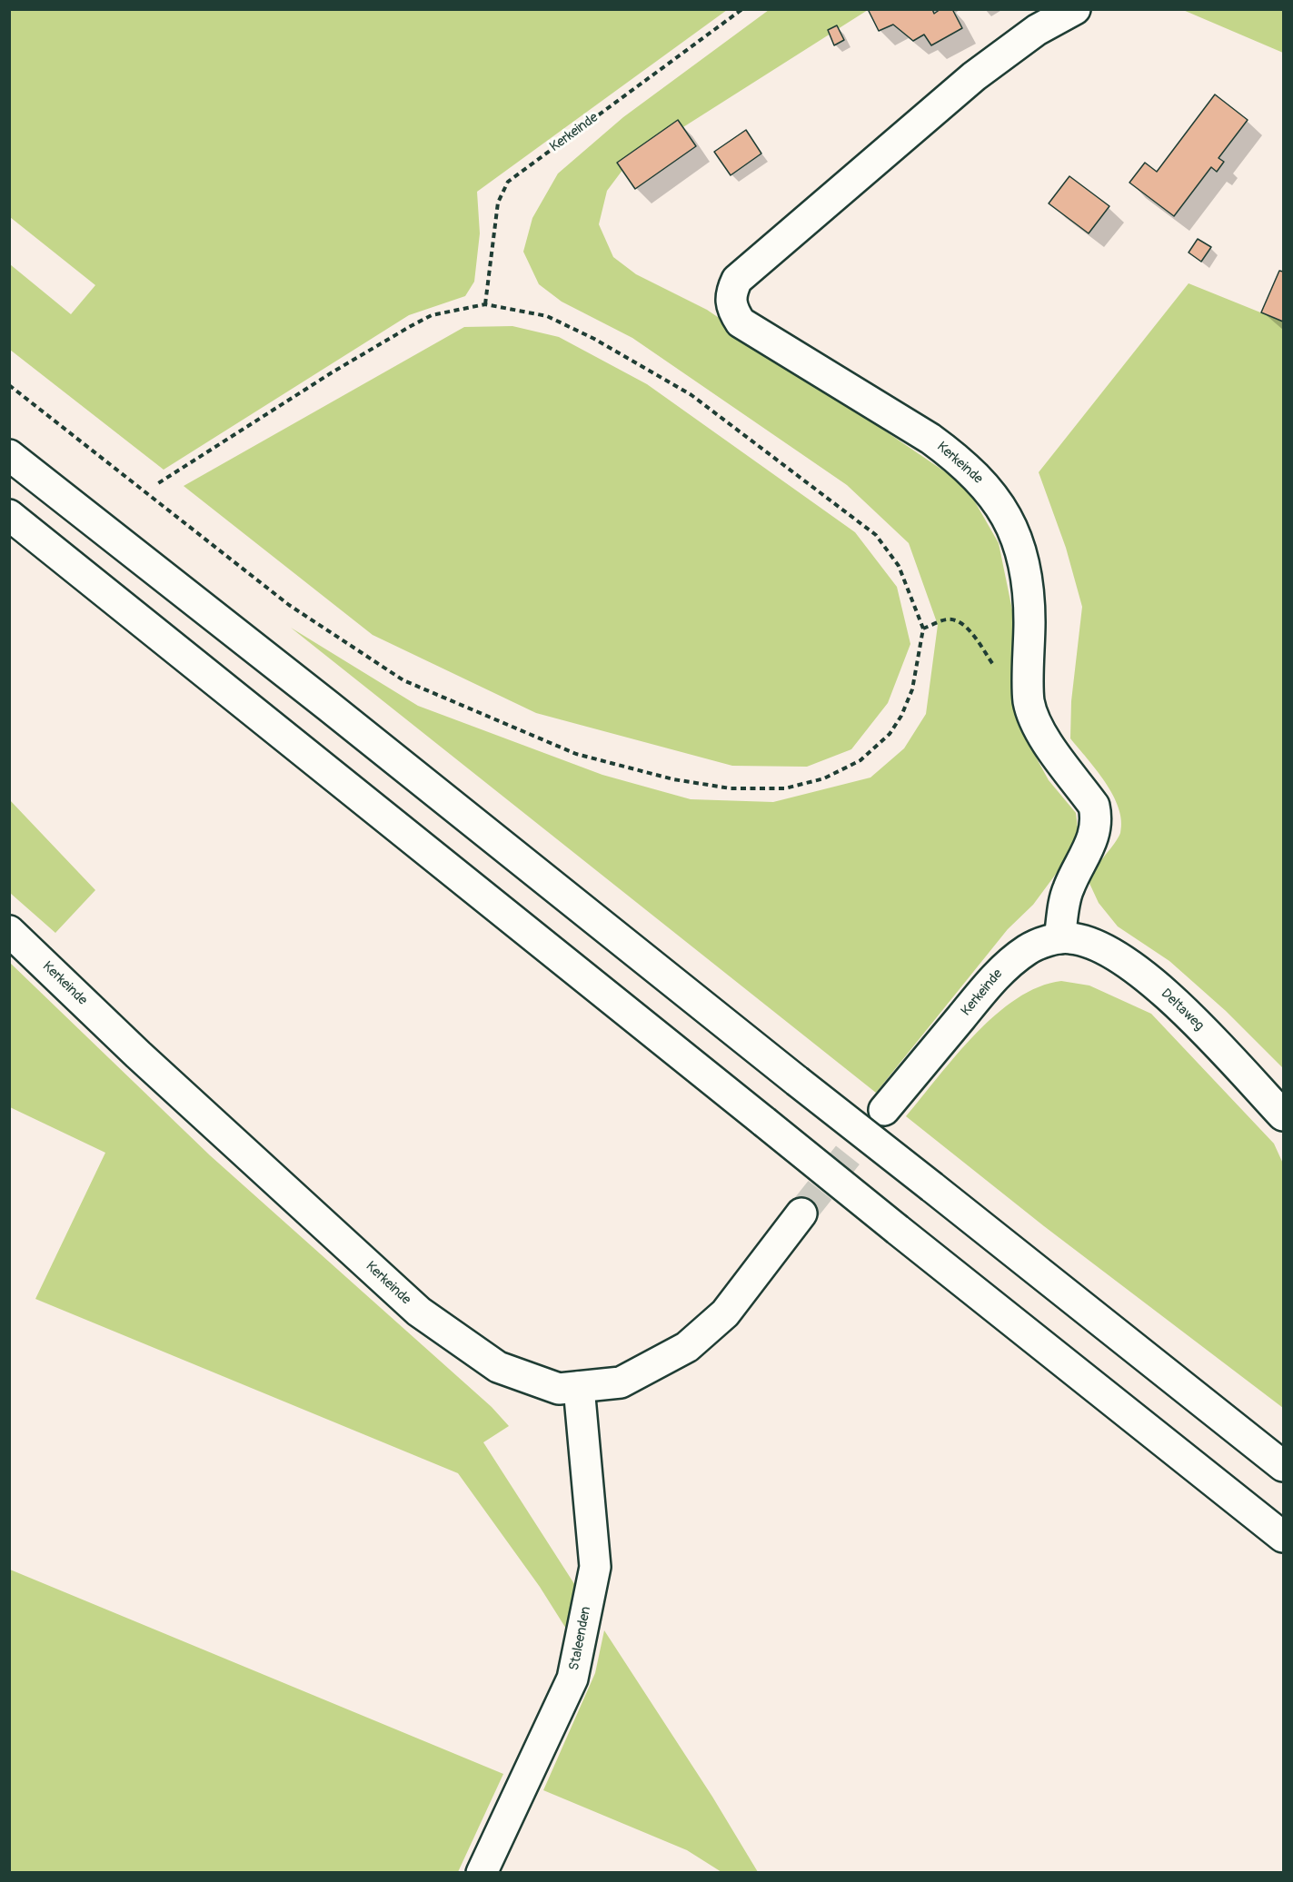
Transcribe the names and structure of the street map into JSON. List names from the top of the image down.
{
  "streets": {
    "main road": ["Kerkeinde", "Deltaweg", "Staleenden"]
  },
  "crossings": [
    ["Kerkeinde", "Deltaweg"],
    ["Kerkeinde", "Staleenden"]
  ]
}
